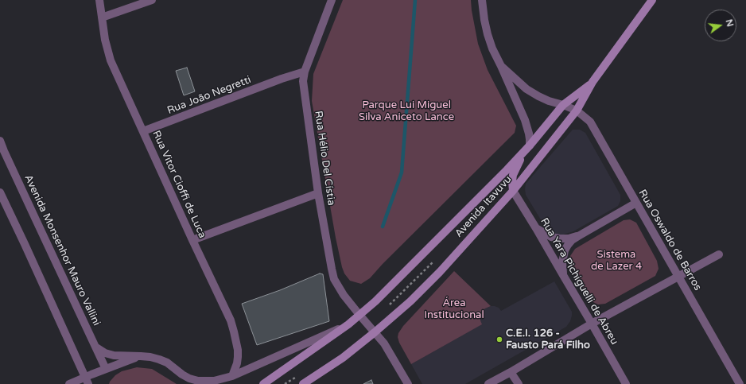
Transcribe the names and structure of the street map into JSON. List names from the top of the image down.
{
  "streets": {
    "main road": ["Avenida Itavuvu"],
    "street": [
      "Rua João Negretti",
      "Rua Hélio Del Cístia",
      "Rua Vitor Cioffi de Luca",
      "Rua Oswaldo de Barros",
      "Avenida Monsenhor Mauro Vallini",
      "Rua Yara Pichiguelli de Abreu"
    ]
  },
  "crossings": [
    ["Rua João Negretti", "Rua Hélio Del Cístia"],
    ["Rua João Negretti", "Rua Vitor Cioffi de Luca"],
    ["Rua Hélio Del Cístia", "Avenida Itavuvu"],
    ["Avenida Itavuvu", "Rua Oswaldo de Barros"],
    ["Avenida Itavuvu", "Rua Yara Pichiguelli de Abreu"]
  ],
  "parks": ["Parque Lui Miguel Silva Aniceto Lance", "Sistema de Lazer 4", "Área Institucional"],
  "places": ["C.E.I. 126 - Fausto Pará Filho"],
  "north": "right"
}
